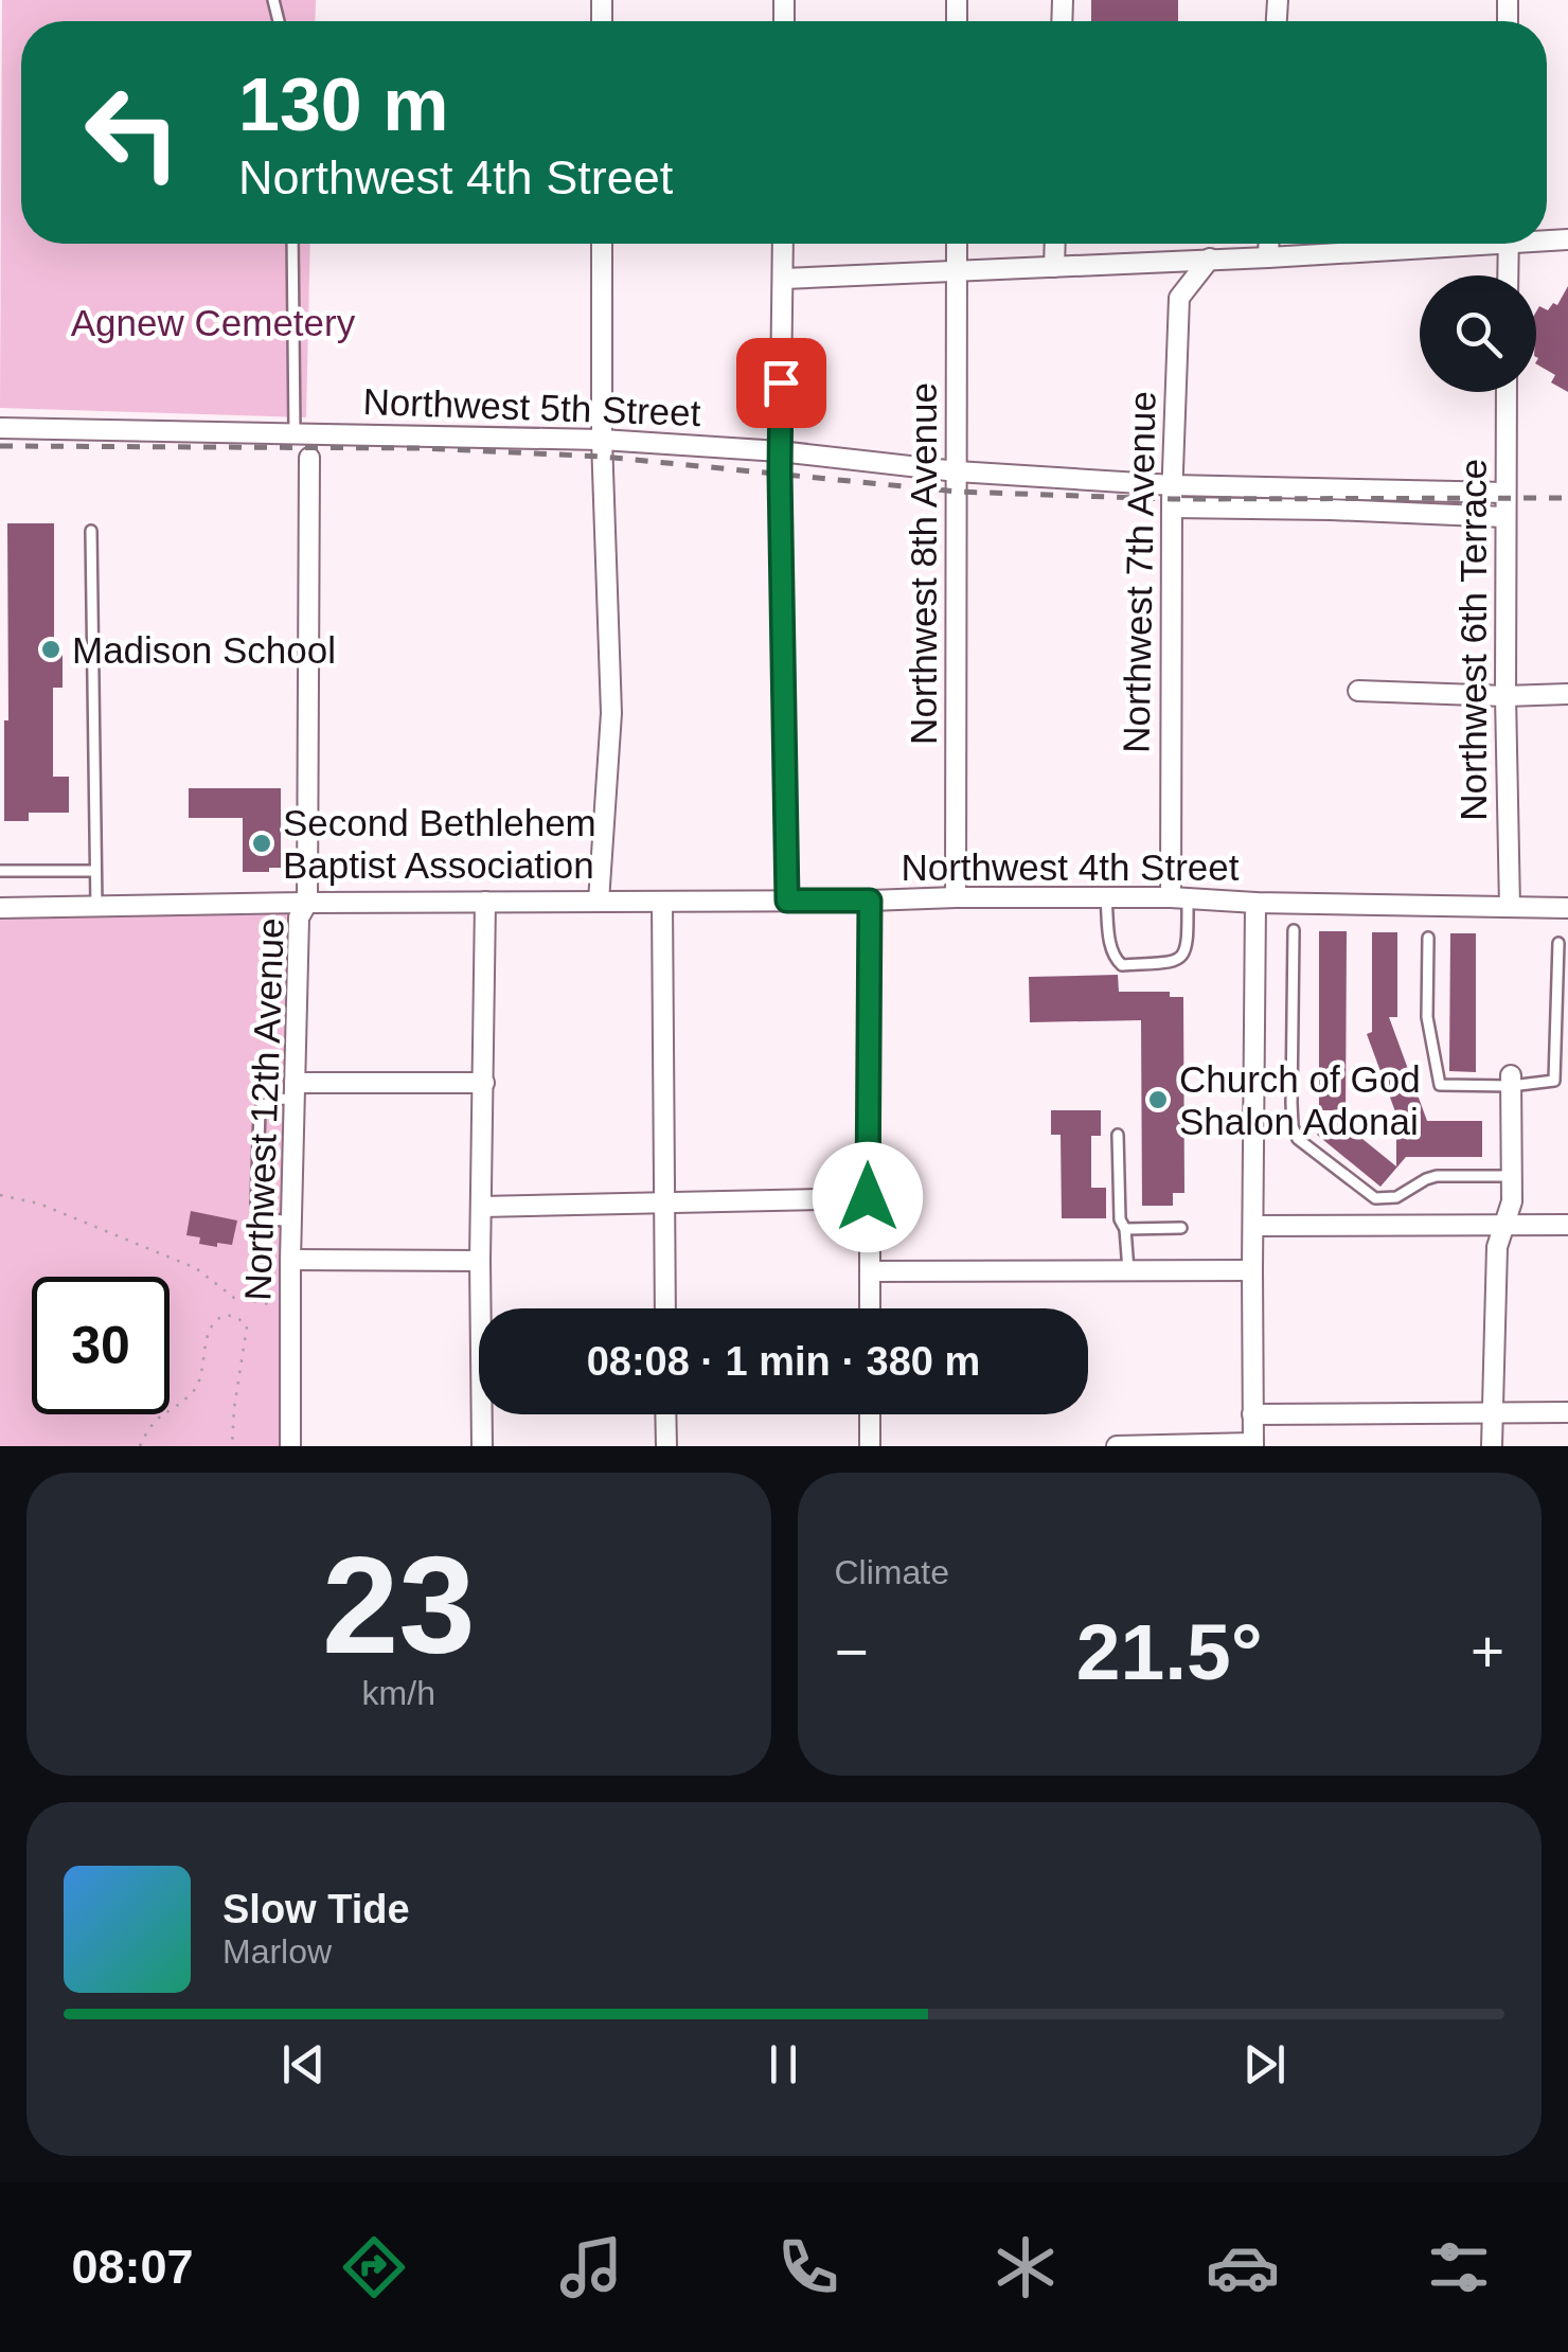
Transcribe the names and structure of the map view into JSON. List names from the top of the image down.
{
  "streets": {
    "street": [
      "Northwest 5th Street",
      "Northwest 8th Avenue",
      "Northwest 7th Avenue",
      "Northwest 6th Terrace",
      "Northwest 4th Street",
      "Northwest 12th Avenue"
    ]
  },
  "crossings": [
    ["Northwest 5th Street", "Northwest 8th Avenue"],
    ["Northwest 5th Street", "Northwest 7th Avenue"],
    ["Northwest 5th Street", "Northwest 6th Terrace"],
    ["Northwest 8th Avenue", "Northwest 4th Street"],
    ["Northwest 7th Avenue", "Northwest 4th Street"],
    ["Northwest 6th Terrace", "Northwest 4th Street"],
    ["Northwest 4th Street", "Northwest 12th Avenue"]
  ],
  "parks": ["Agnew Cemetery"],
  "places": ["Madison School", "Second Bethlehem Baptist Association", "Church of God Shalon Adonai"],
  "page": {
    "turn": ["130 m", "Northwest 4th Street"],
    "limit": "30",
    "trip": "08:08 · 1 min · 380 m",
    "tile": [
      ["23", "km/h"],
      "Climate"
    ],
    "heat": ["−", "21.5°", "+"],
    "song": ["Slow Tide", "Marlow"],
    "tabs": "08:07"
  }
}
